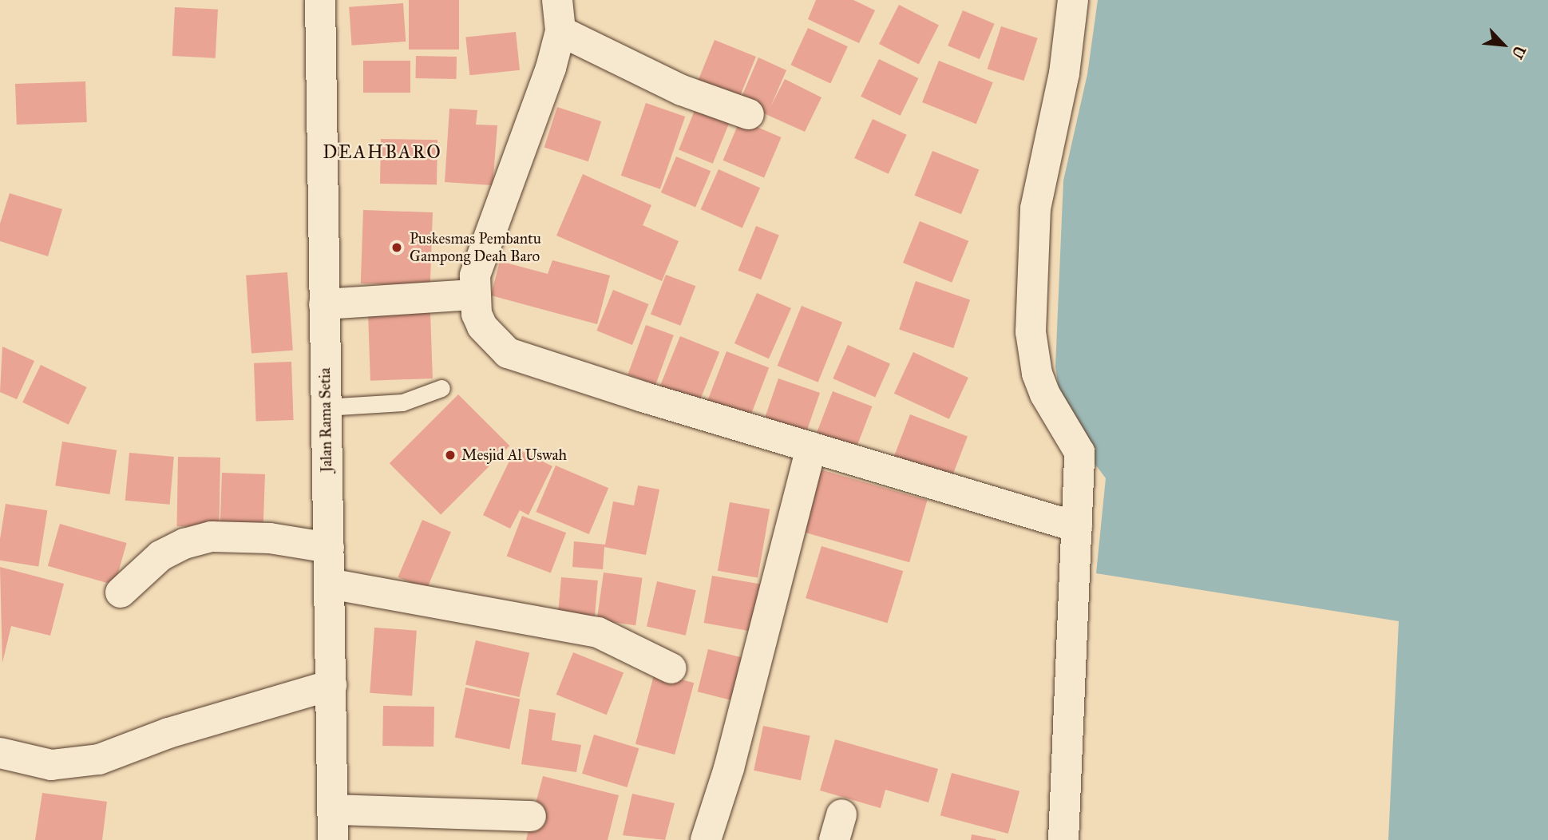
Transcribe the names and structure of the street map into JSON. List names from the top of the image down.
{
  "streets": {
    "street": ["Jalan Rama Setia"]
  },
  "districts": ["DEAHBARO"],
  "places": ["Puskesmas Pembantu Gampong Deah Baro", "Mesjid Al Uswah"],
  "north": "bottom right"
}
